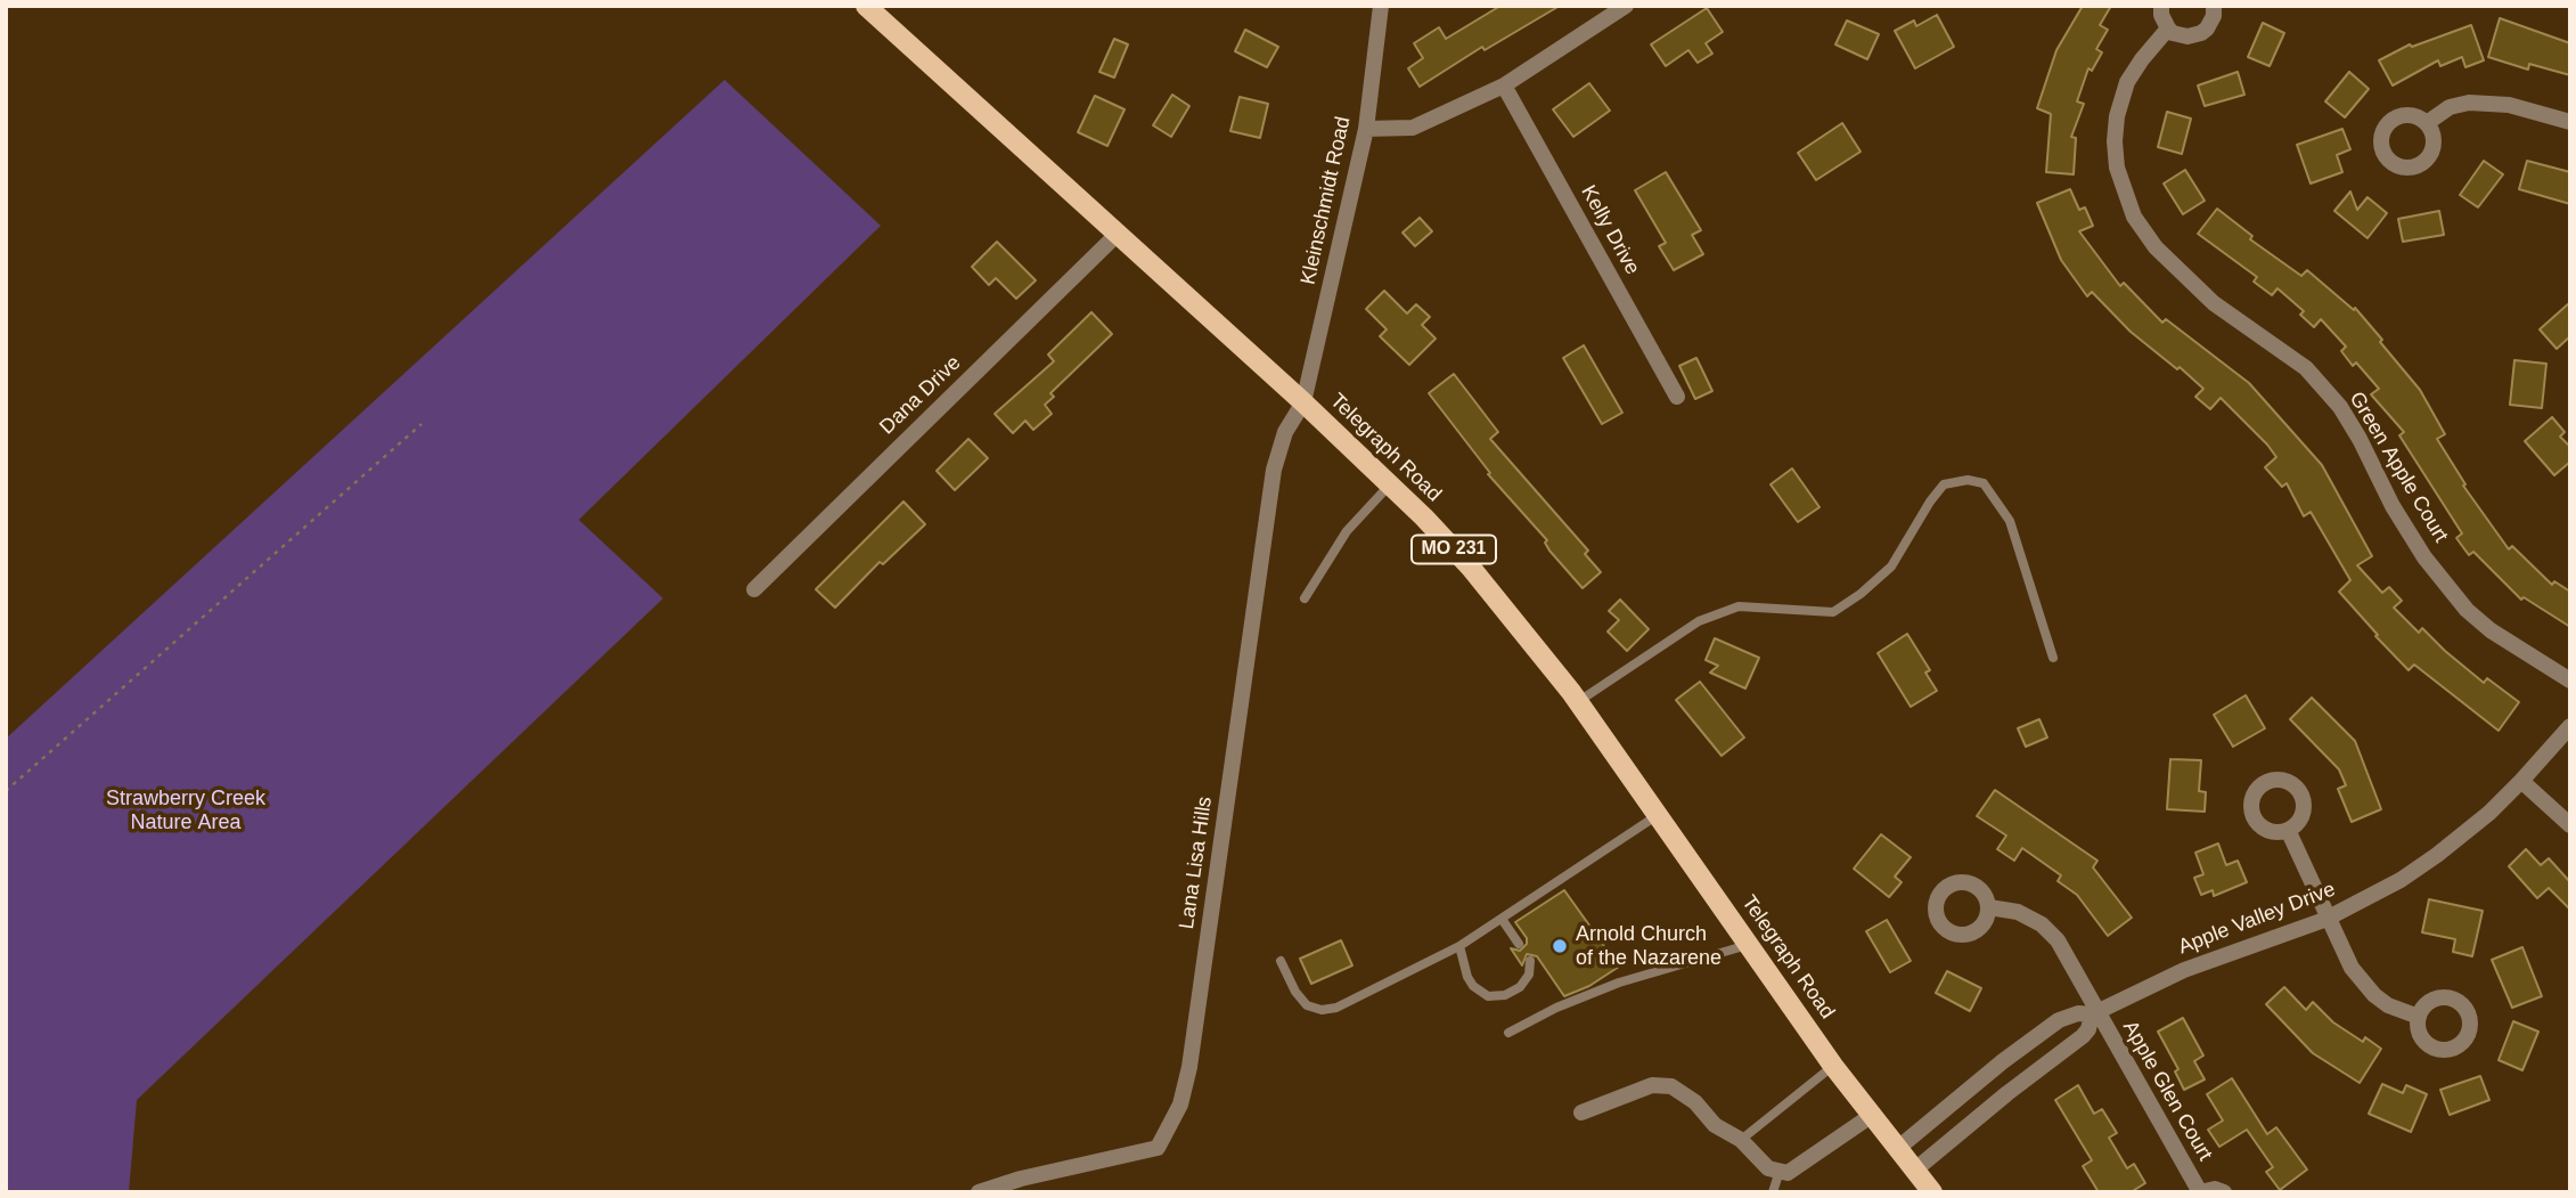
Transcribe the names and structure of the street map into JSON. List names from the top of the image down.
{
  "streets": {
    "main road": ["Telegraph Road", "MO 231"],
    "street": [
      "Kleinschmidt Road",
      "Kelly Drive",
      "Dana Drive",
      "Green Apple Court",
      "Lana Lisa Hills",
      "Apple Valley Drive",
      "Apple Glen Court"
    ]
  },
  "crossings": [
    ["Kleinschmidt Road", "Telegraph Road"],
    ["Kleinschmidt Road", "Lana Lisa Hills"],
    ["Dana Drive", "Telegraph Road"],
    ["Telegraph Road", "Lana Lisa Hills"],
    ["Telegraph Road", "Apple Valley Drive"],
    ["Apple Valley Drive", "Apple Glen Court"]
  ],
  "parks": ["Strawberry Creek Nature Area"],
  "places": ["Arnold Church of the Nazarene"]
}
